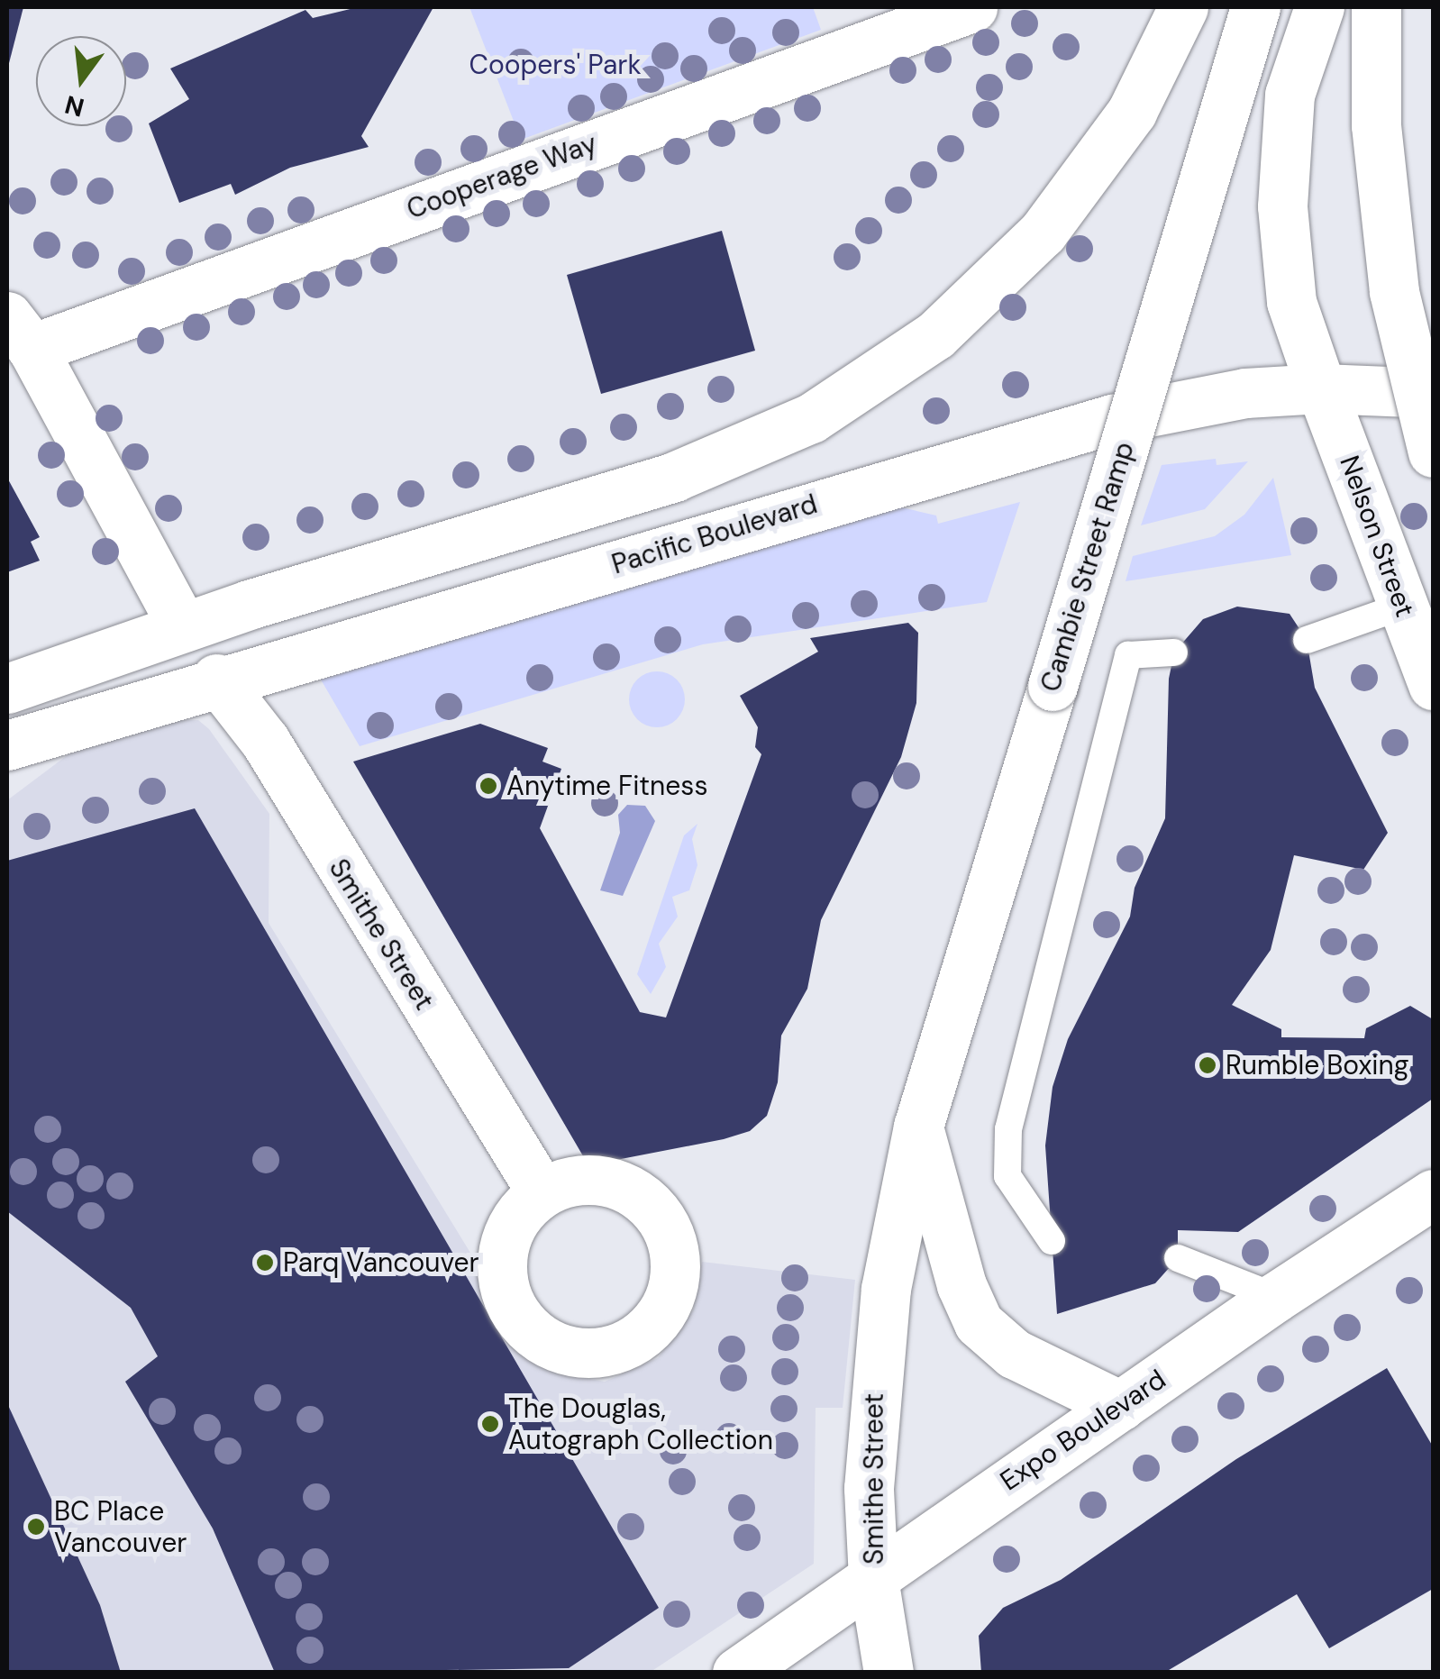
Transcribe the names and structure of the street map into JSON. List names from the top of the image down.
{
  "streets": {
    "main road": [
      "Cooperage Way",
      "Pacific Boulevard",
      "Nelson Street",
      "Cambie Street Ramp",
      "Smithe Street",
      "Expo Boulevard"
    ]
  },
  "crossings": [
    ["Pacific Boulevard", "Nelson Street"],
    ["Pacific Boulevard", "Smithe Street"],
    ["Cambie Street Ramp", "Smithe Street"],
    ["Smithe Street", "Expo Boulevard"]
  ],
  "parks": ["Coopers' Park"],
  "places": [
    "Anytime Fitness",
    "Rumble Boxing",
    "Parq Vancouver",
    "The Douglas, Autograph Collection",
    "BC Place Vancouver"
  ],
  "north": "bottom"
}
